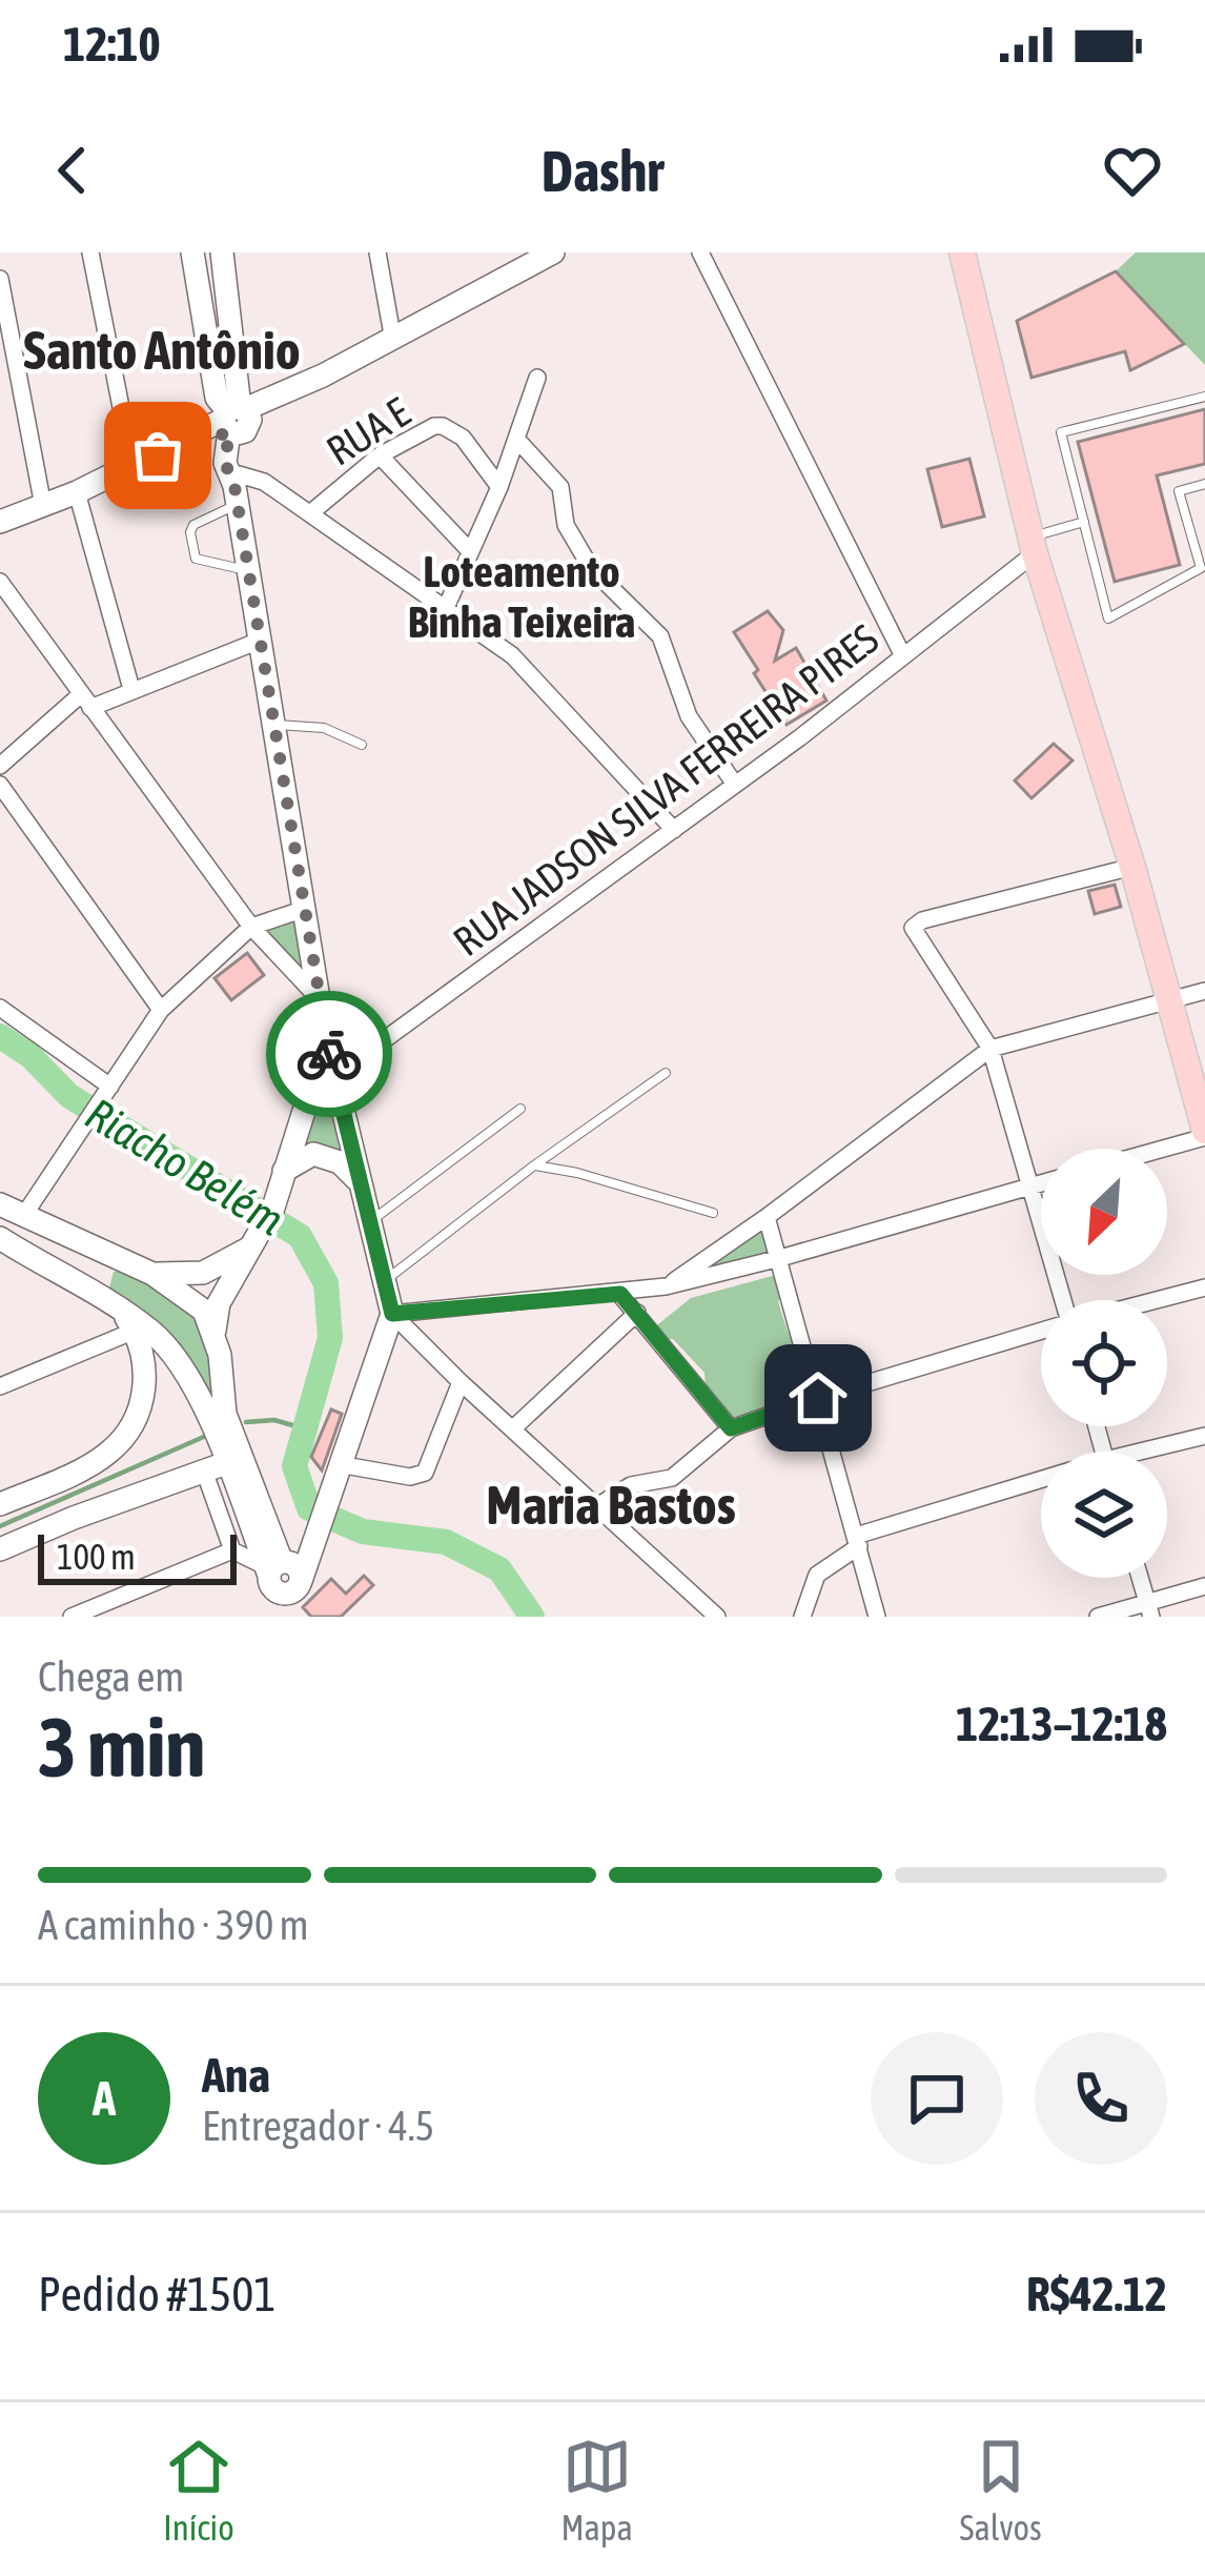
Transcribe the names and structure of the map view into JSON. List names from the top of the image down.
{
  "streets": {
    "street": ["RUA E", "RUA JADSON SILVA FERREIRA PIRES"]
  },
  "districts": ["Santo Antônio", "Loteamento Binha Teixeira", "Maria Bastos"],
  "water": ["Riacho Belém"],
  "scale_bar": "100 m",
  "north": "bottom left",
  "page": {
    "status": "12:10",
    "header": "Dashr",
    "scale": "100 m",
    "heading": ["3 min", "Chega em", "12:13–12:18"],
    "panel": [
      "Ana",
      "Entregador · 4.5",
      "Pedido #1501",
      "R$42.12"
    ],
    "bar": "A caminho · 390 m",
    "round": "A",
    "tabs": ["Início", "Mapa", "Salvos"]
  }
}
